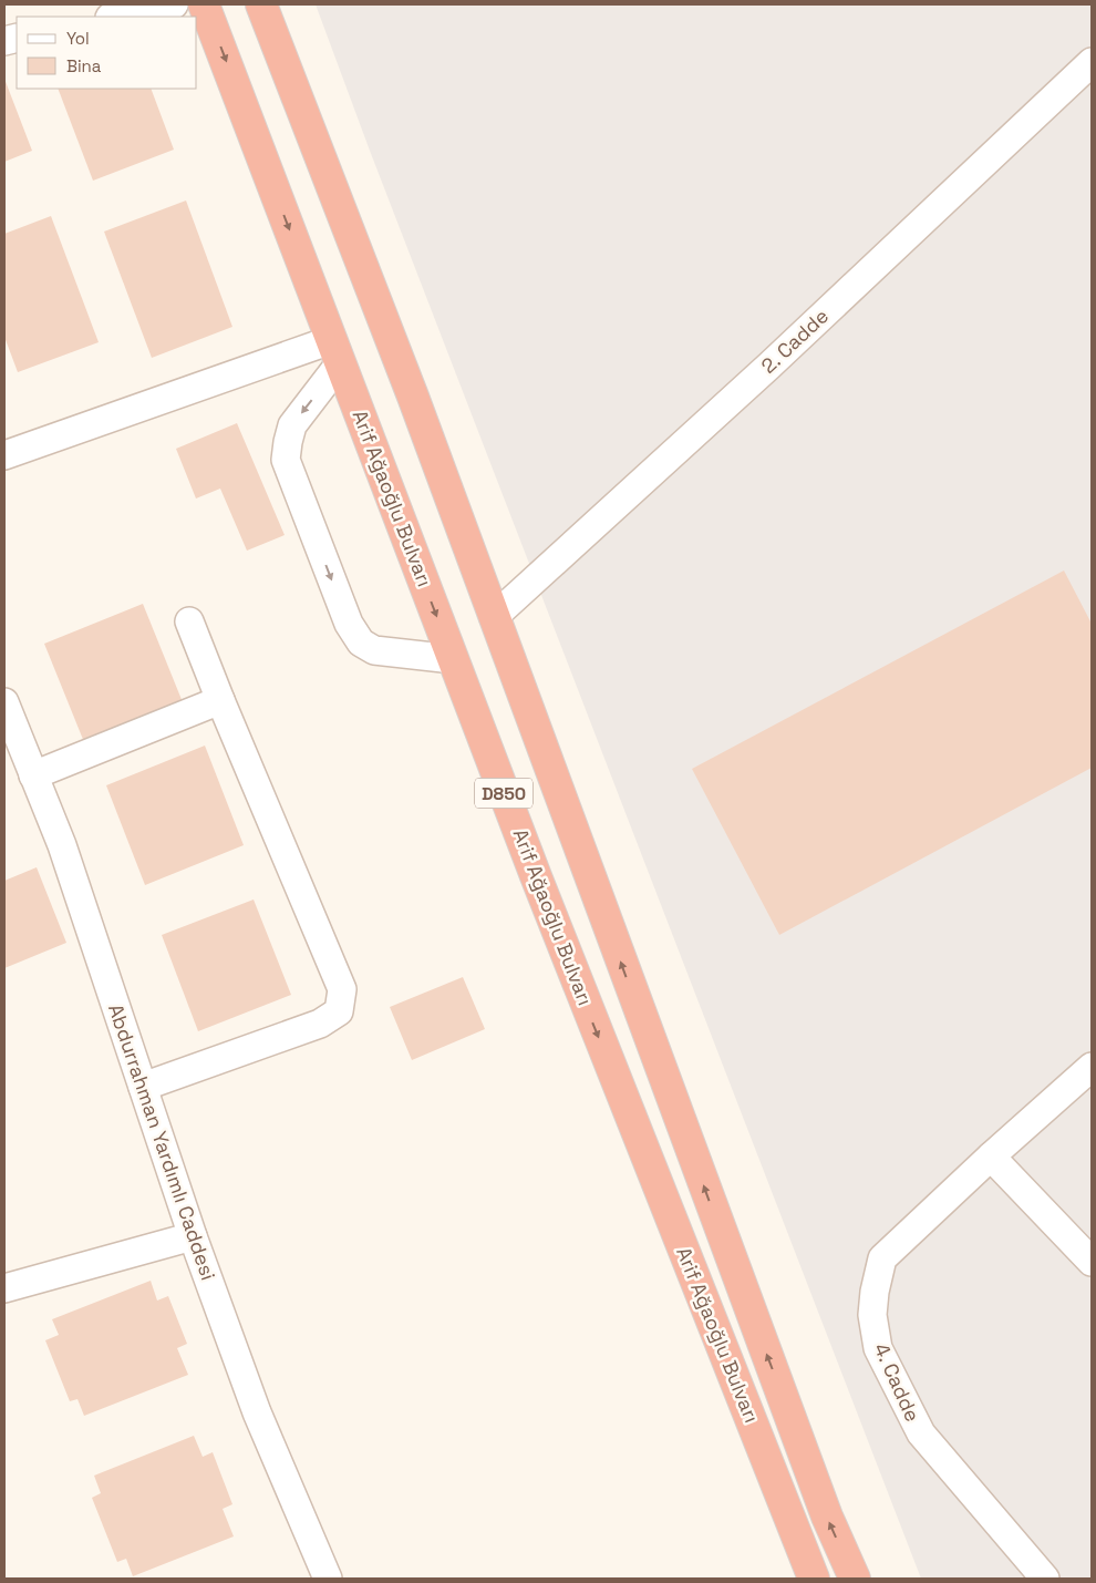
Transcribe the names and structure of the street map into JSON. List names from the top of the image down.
{
  "streets": {
    "highway": ["Arif Ağaoğlu Bulvarı", "D850"],
    "street": ["2. Cadde", "Abdurrahman Yardımlı Caddesi", "4. Cadde"]
  },
  "crossings": [
    ["2. Cadde", "Arif Ağaoğlu Bulvarı"]
  ],
  "legend": ["Yol", "Bina"]
}
